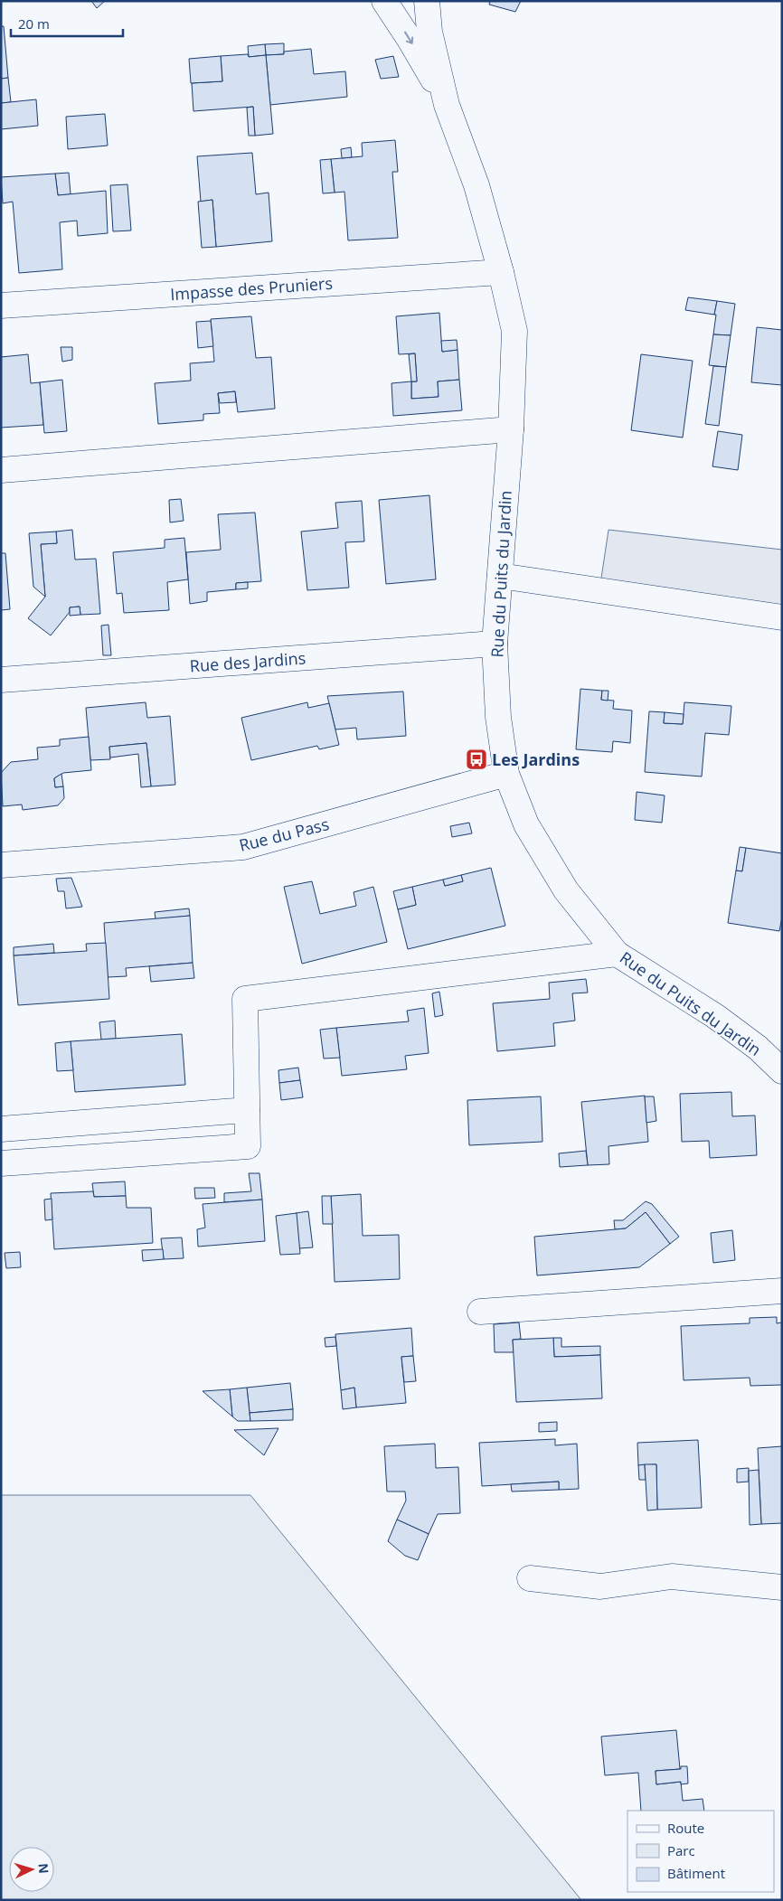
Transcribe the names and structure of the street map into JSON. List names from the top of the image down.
{
  "streets": {
    "street": [
      "Impasse des Pruniers",
      "Rue du Puits du Jardin",
      "Rue des Jardins",
      "Rue du Pass"
    ]
  },
  "crossings": [
    ["Impasse des Pruniers", "Rue du Puits du Jardin"],
    ["Rue du Puits du Jardin", "Rue des Jardins"],
    ["Rue du Puits du Jardin", "Rue du Pass"]
  ],
  "places": {
    "bus stop": ["Les Jardins"]
  },
  "legend": ["Route", "Parc", "Bâtiment"],
  "scale_bar": "20 m",
  "north": "right"
}
